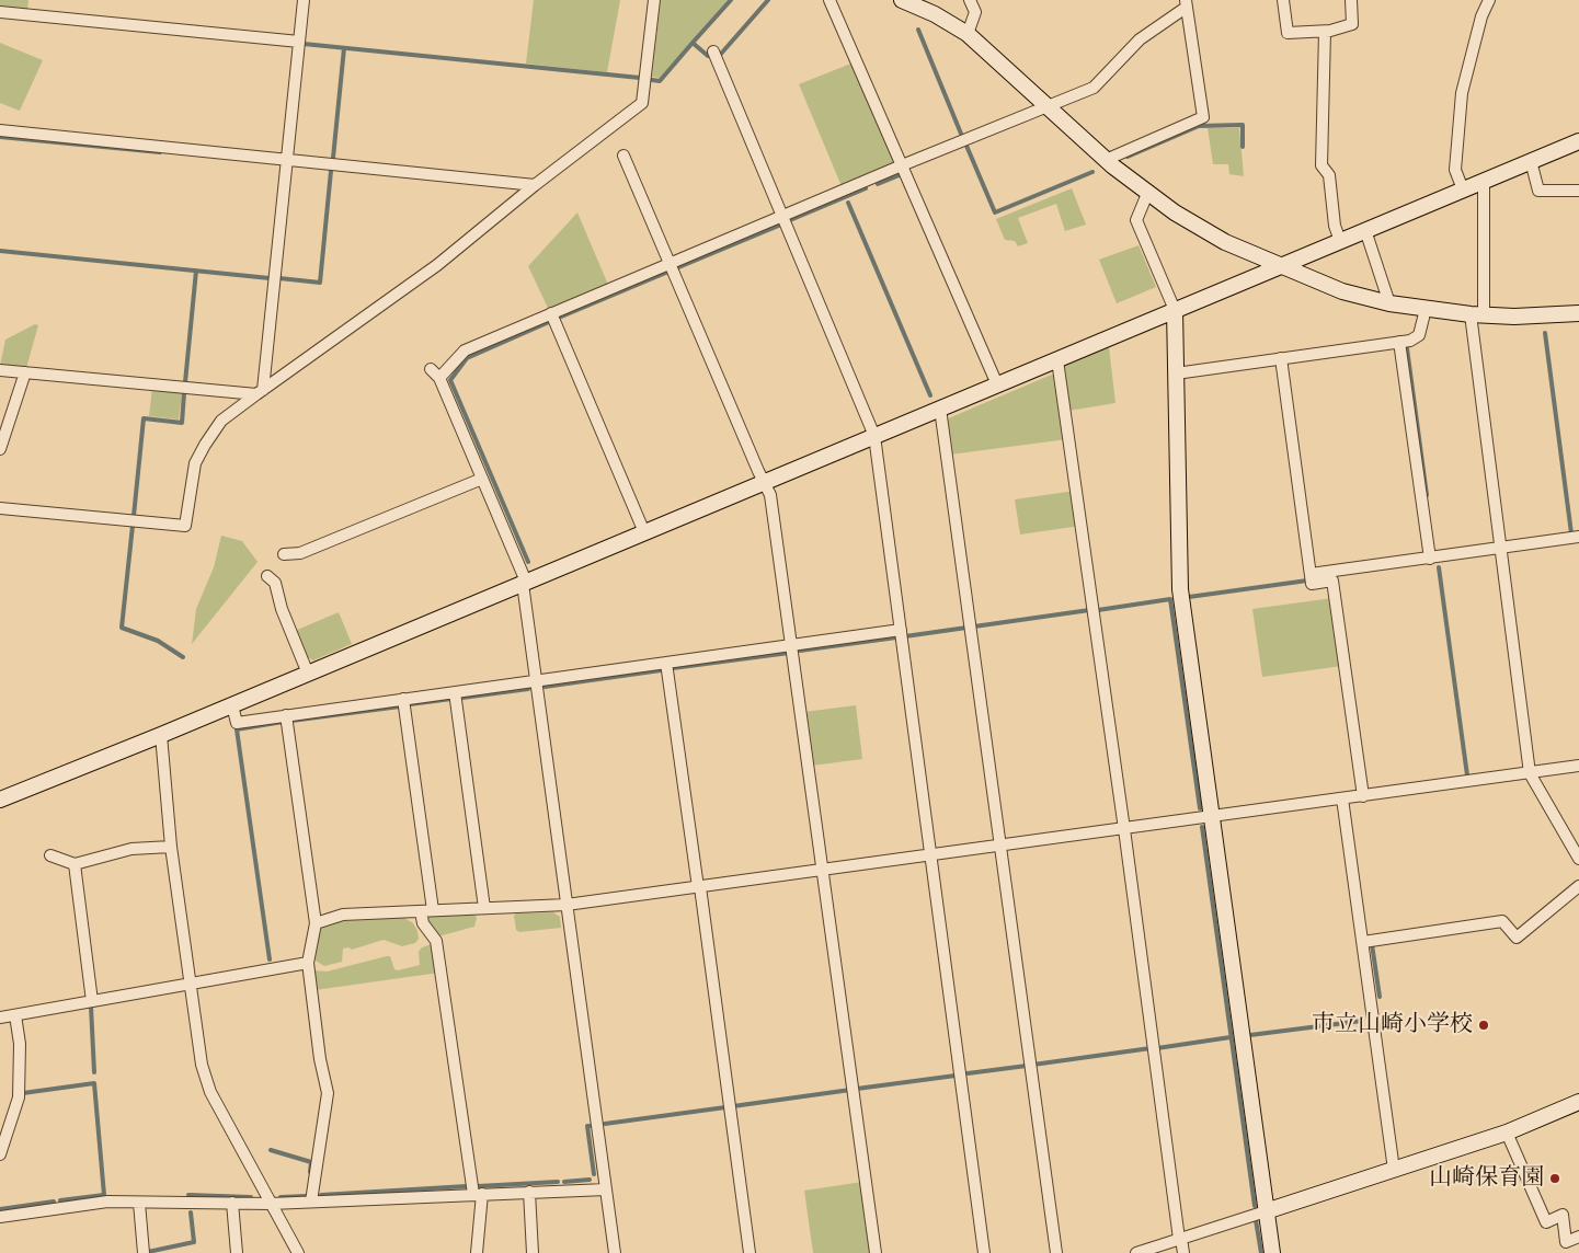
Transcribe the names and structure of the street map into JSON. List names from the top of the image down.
{
  "places": ["市立山崎小学校", "山崎保育園"]
}
